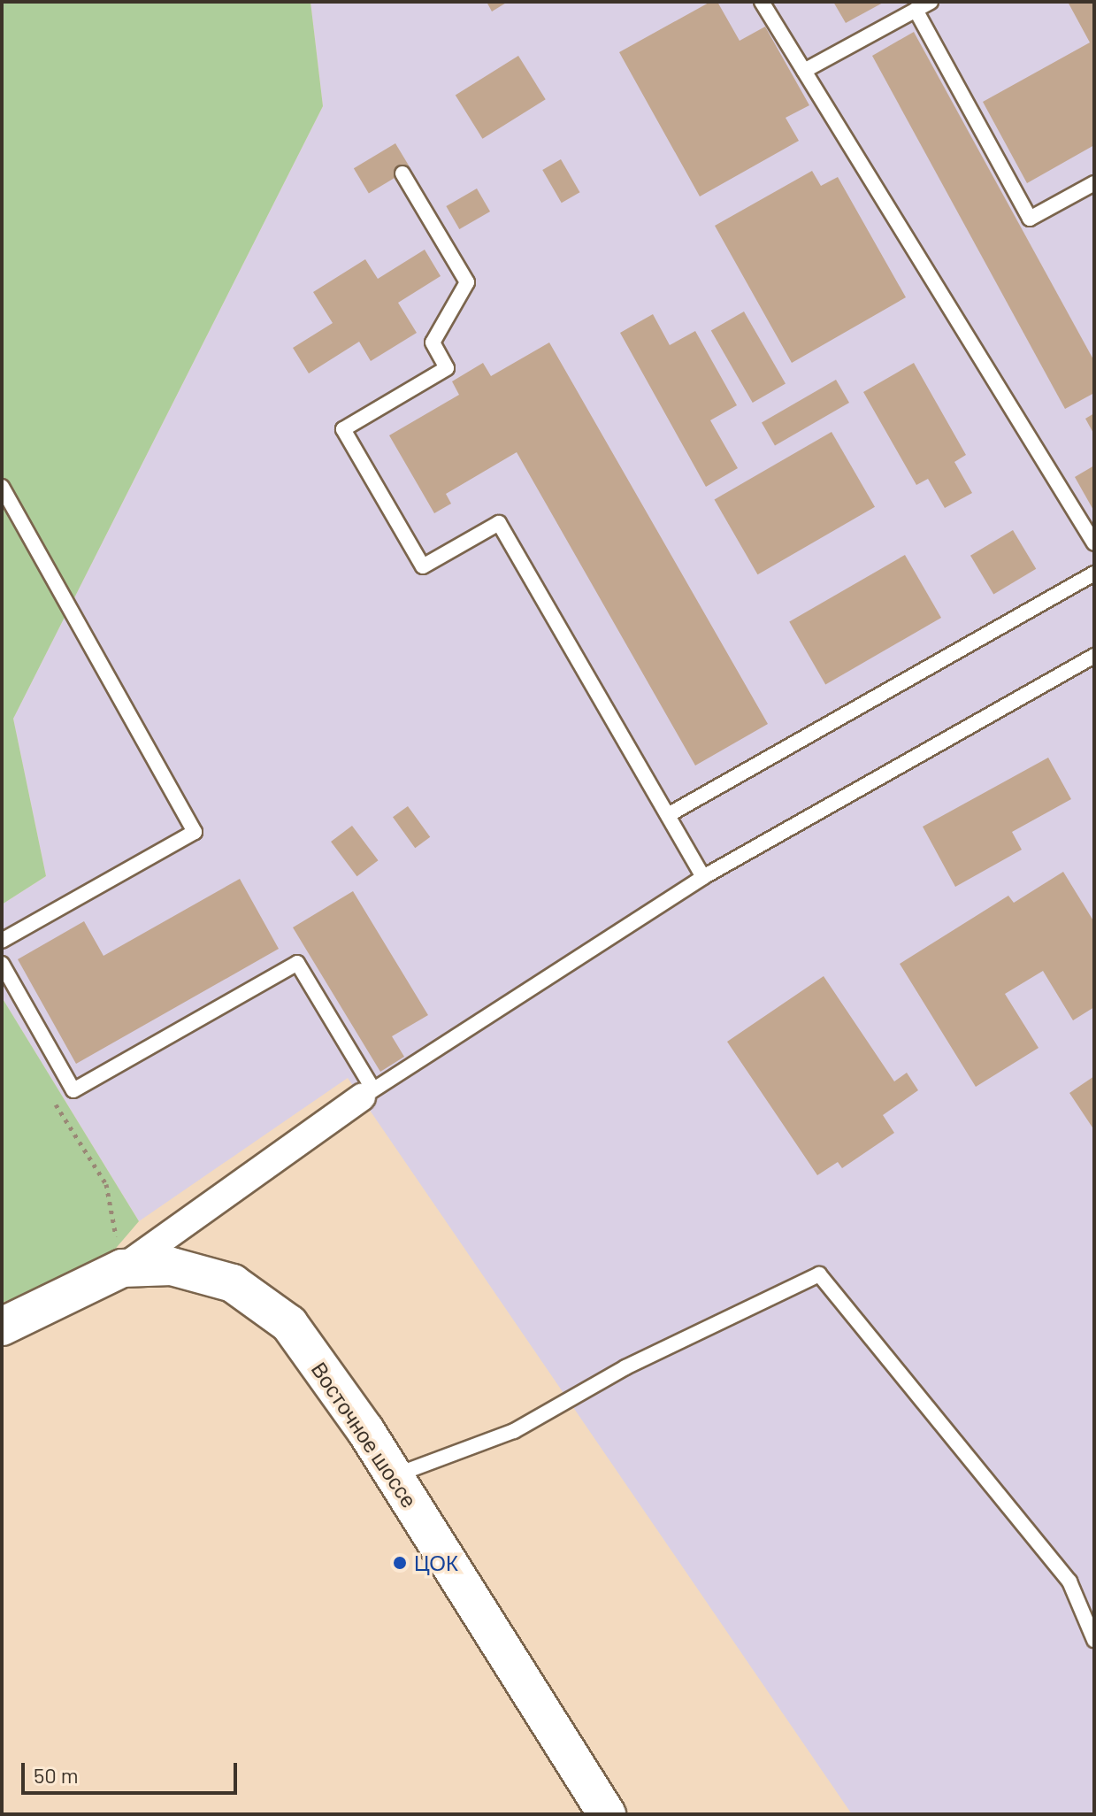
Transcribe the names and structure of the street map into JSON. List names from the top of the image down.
{
  "streets": {
    "main road": ["Восточное шоссе"]
  },
  "places": ["ЦОК"],
  "scale_bar": "50 m"
}
